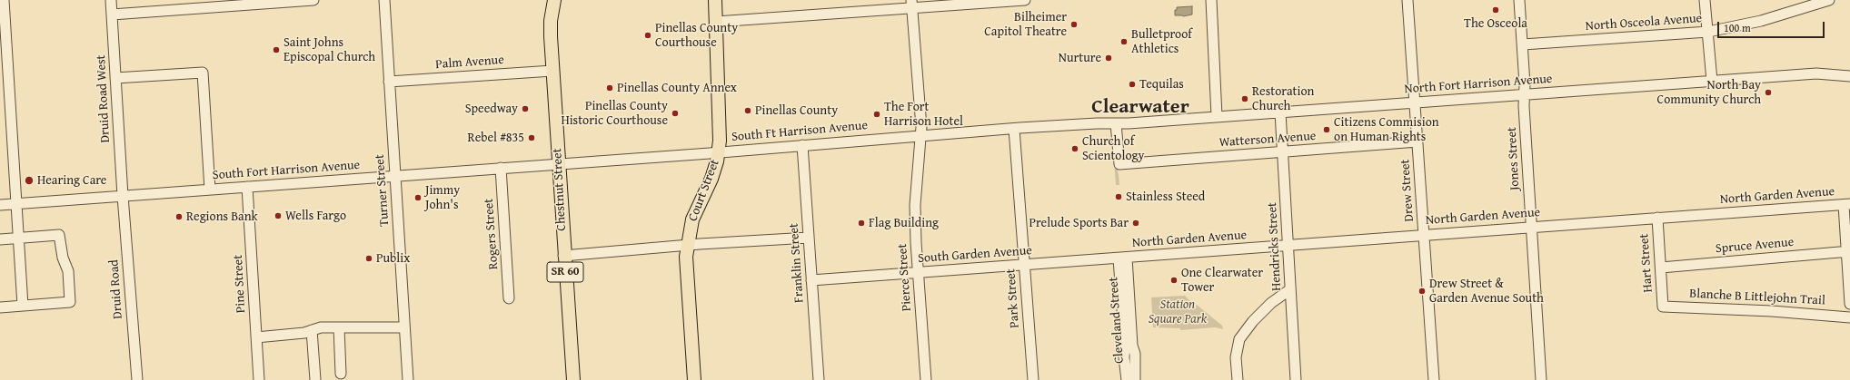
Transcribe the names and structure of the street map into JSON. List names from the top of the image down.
{
  "streets": {
    "main road": ["Chestnut Street", "Court Street", "SR 60"],
    "street": [
      "North Osceola Avenue",
      "Palm Avenue",
      "North Fort Harrison Avenue",
      "Druid Road West",
      "South Ft Harrison Avenue",
      "Watterson Avenue",
      "Jones Street",
      "South Fort Harrison Avenue",
      "Turner Street",
      "Drew Street",
      "North Garden Avenue",
      "Rogers Street",
      "Spruce Avenue",
      "Hendricks Street",
      "South Garden Avenue",
      "Franklin Street",
      "Hart Street",
      "Pierce Street",
      "Pine Street",
      "Druid Road",
      "Blanche B Littlejohn Trail",
      "Park Street",
      "Cleveland Street"
    ]
  },
  "crossings": [
    ["North Osceola Avenue", "Jones Street"],
    ["Palm Avenue", "Chestnut Street"],
    ["Palm Avenue", "Turner Street"],
    ["North Fort Harrison Avenue", "South Ft Harrison Avenue"],
    ["North Fort Harrison Avenue", "Watterson Avenue"],
    ["North Fort Harrison Avenue", "Jones Street"],
    ["North Fort Harrison Avenue", "Drew Street"],
    ["North Fort Harrison Avenue", "Hendricks Street"],
    ["Druid Road West", "South Fort Harrison Avenue"],
    ["Druid Road West", "Druid Road"],
    ["South Ft Harrison Avenue", "Watterson Avenue"],
    ["South Ft Harrison Avenue", "South Fort Harrison Avenue"],
    ["South Ft Harrison Avenue", "Chestnut Street"],
    ["South Ft Harrison Avenue", "Court Street"],
    ["South Ft Harrison Avenue", "Franklin Street"],
    ["South Ft Harrison Avenue", "Pierce Street"],
    ["South Ft Harrison Avenue", "Park Street"],
    ["Watterson Avenue", "Drew Street"],
    ["Watterson Avenue", "Hendricks Street"],
    ["Jones Street", "North Garden Avenue"],
    ["South Fort Harrison Avenue", "Chestnut Street"],
    ["South Fort Harrison Avenue", "Turner Street"],
    ["South Fort Harrison Avenue", "Rogers Street"],
    ["South Fort Harrison Avenue", "Pine Street"],
    ["South Fort Harrison Avenue", "Druid Road"],
    ["Drew Street", "North Garden Avenue"],
    ["North Garden Avenue", "Hendricks Street"],
    ["North Garden Avenue", "South Garden Avenue"],
    ["North Garden Avenue", "Hart Street"],
    ["North Garden Avenue", "Cleveland Street"],
    ["Spruce Avenue", "Hart Street"],
    ["South Garden Avenue", "Franklin Street"],
    ["South Garden Avenue", "Pierce Street"],
    ["South Garden Avenue", "Park Street"],
    ["South Garden Avenue", "Cleveland Street"],
    ["Hart Street", "Blanche B Littlejohn Trail"]
  ],
  "districts": ["Clearwater"],
  "parks": ["Station Square Park"],
  "places": [
    "The Osceola",
    "Bilheimer Capitol Theatre",
    "Pinellas County Courthouse",
    "Bulletproof Athletics",
    "Saint Johns Episcopal Church",
    "Nurture",
    "Tequilas",
    "Pinellas County Annex",
    "North Bay Community Church",
    "Restoration Church",
    "Speedway",
    "Pinellas County",
    "Pinellas County Historic Courthouse",
    "The Fort Harrison Hotel",
    "Citizens Commision on Human Rights",
    "Rebel #835",
    "Church of Scientology",
    "Hearing Care",
    "Stainless Steed",
    "Jimmy John's",
    "Wells Fargo",
    "Regions Bank",
    "Flag Building",
    "Prelude Sports Bar",
    "Publix",
    "One Clearwater Tower",
    "Drew Street & Garden Avenue South"
  ],
  "scale_bar": "100 m"
}
